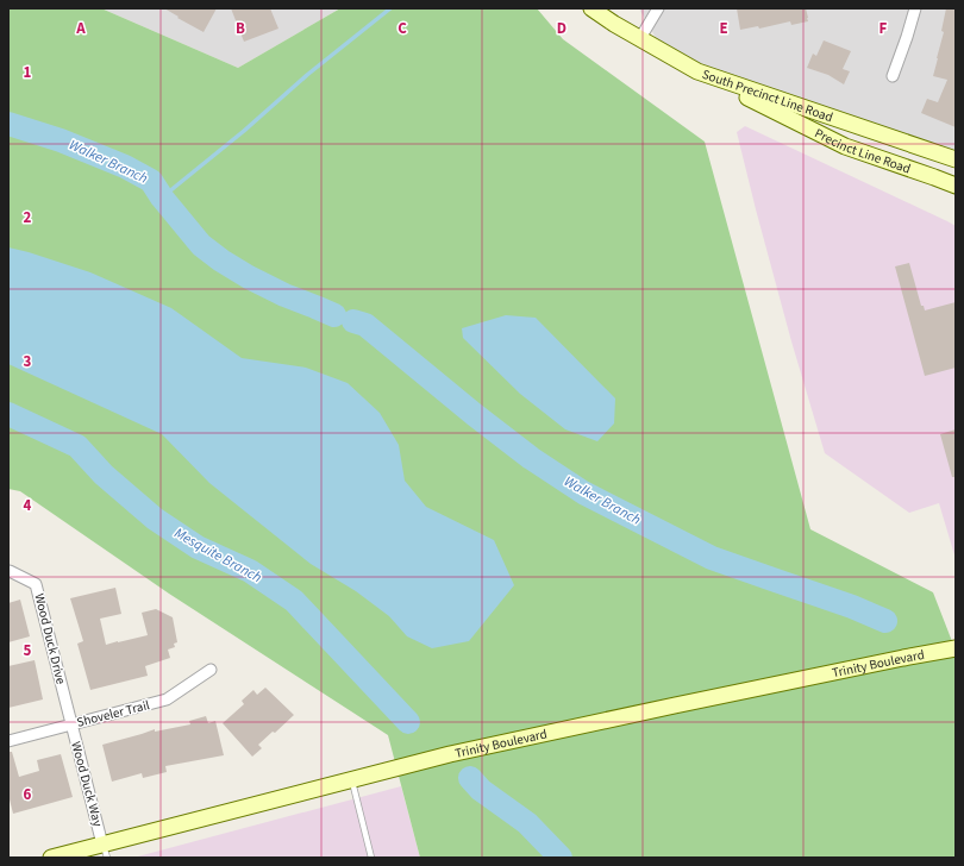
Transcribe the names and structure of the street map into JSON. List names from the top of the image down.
{
  "streets": {
    "main road": ["South Precinct Line Road", "Precinct Line Road", "Trinity Boulevard"],
    "street": ["Wood Duck Drive", "Shoveler Trail", "Wood Duck Way"]
  },
  "crossings": [
    ["South Precinct Line Road", "Precinct Line Road"],
    ["Wood Duck Drive", "Shoveler Trail"],
    ["Wood Duck Drive", "Wood Duck Way"],
    ["Trinity Boulevard", "Wood Duck Way"],
    ["Shoveler Trail", "Wood Duck Way"]
  ],
  "water": ["Walker Branch", "Mesquite Branch"],
  "grid": {
    "columns": [
      "A",
      "B",
      "C",
      "D",
      "E",
      "F"
    ],
    "rows": [
      "1",
      "2",
      "3",
      "4",
      "5",
      "6"
    ]
  }
}
